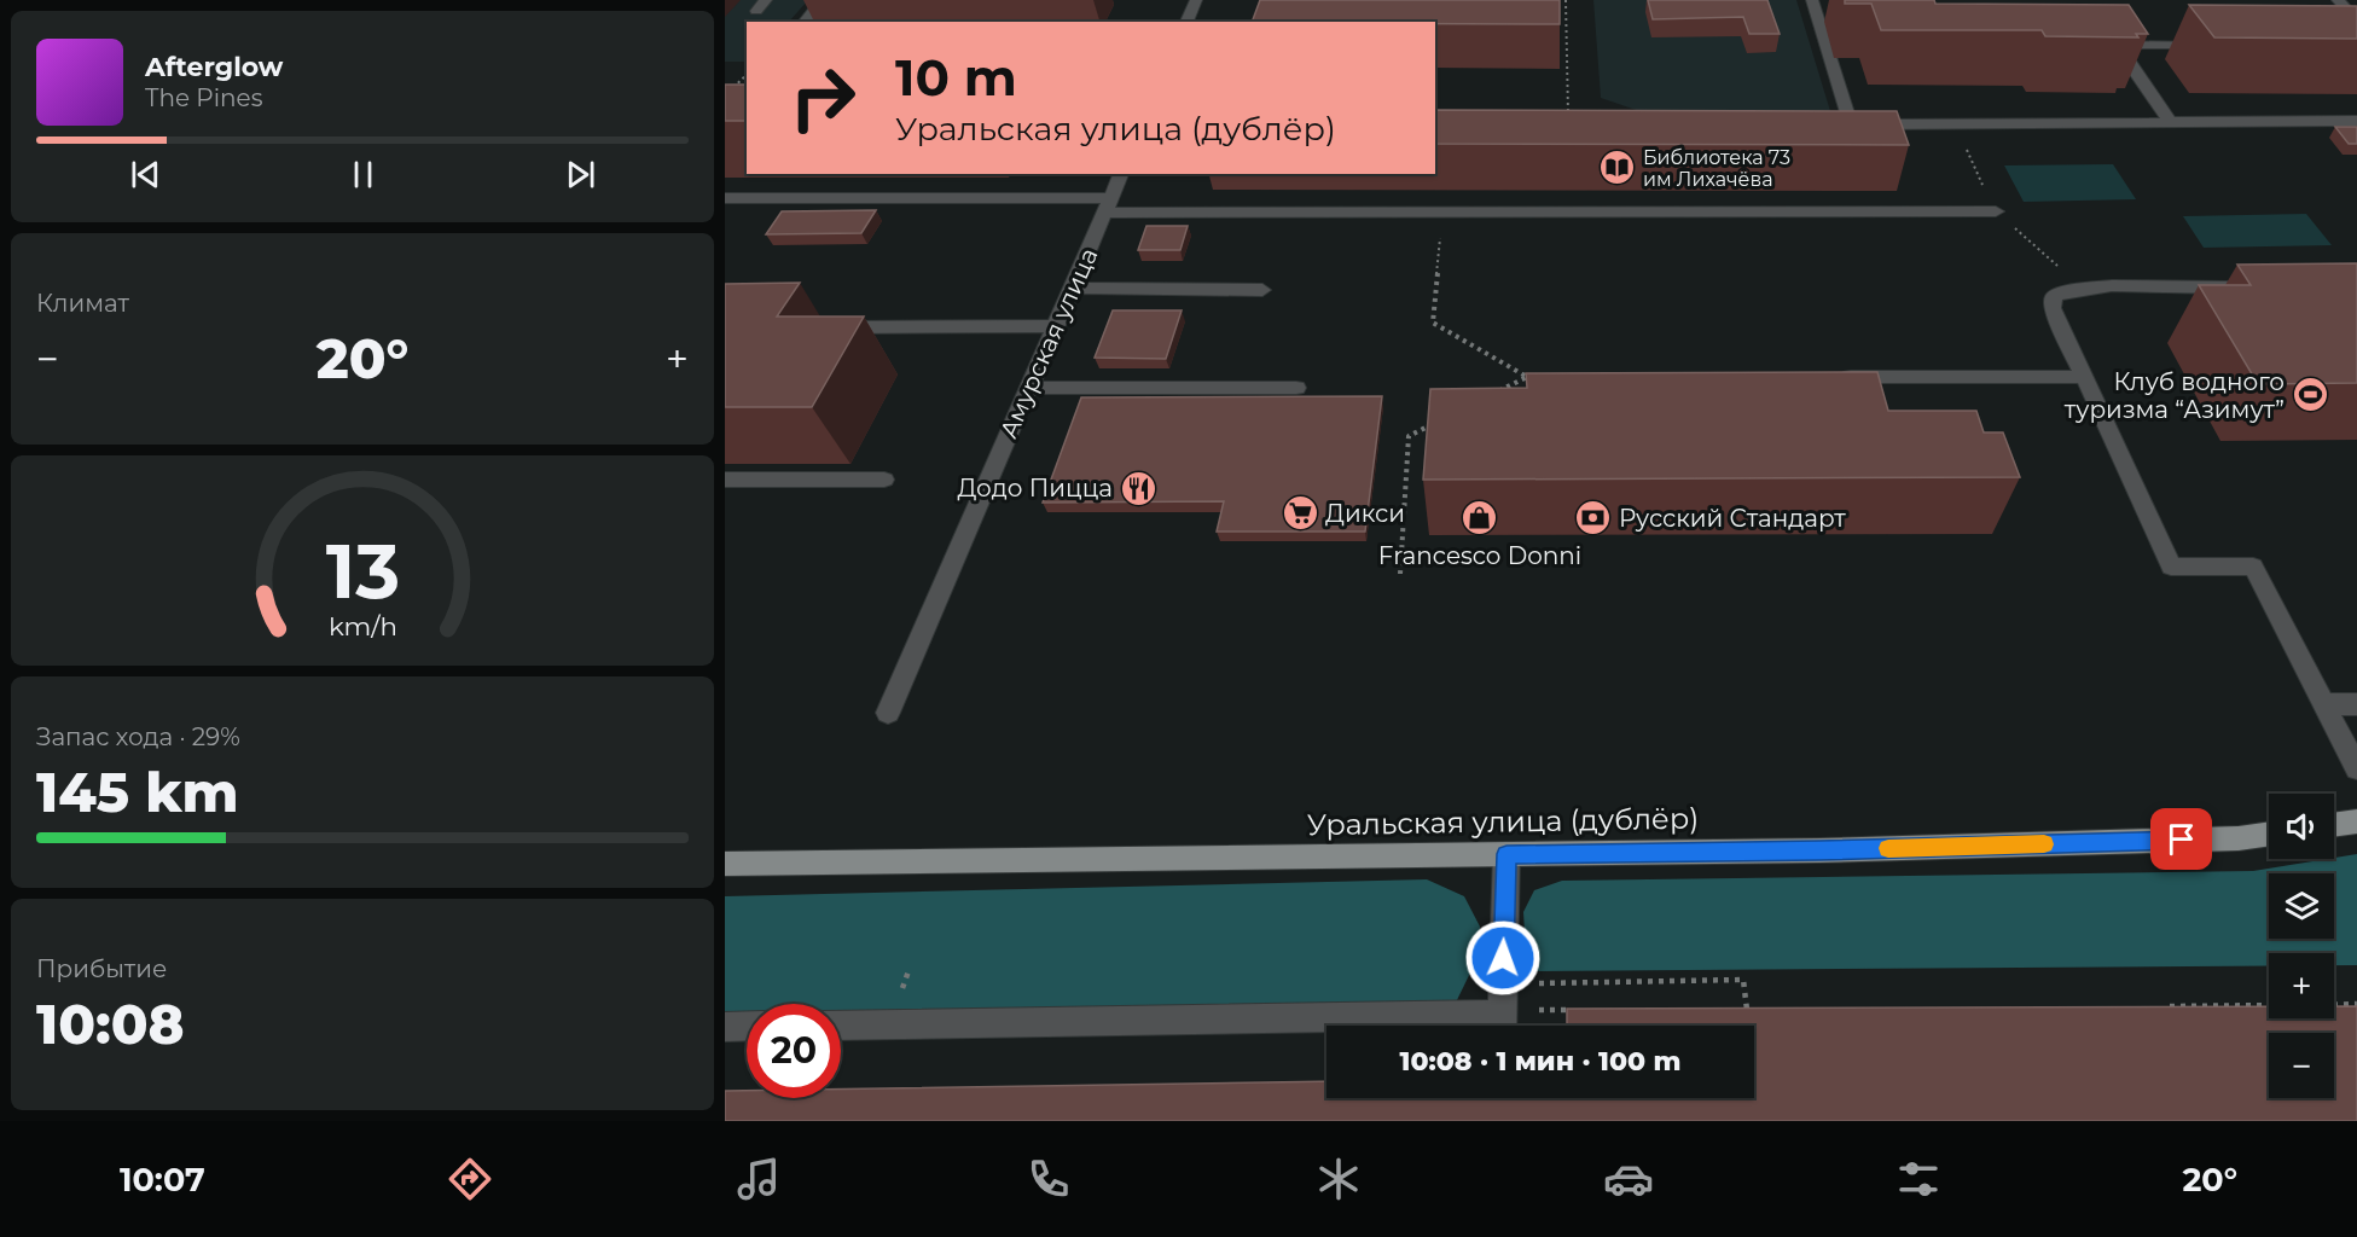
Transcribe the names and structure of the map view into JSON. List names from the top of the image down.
{
  "streets": {
    "main road": ["Уральская улица (дублёр)"],
    "street": ["Амурская улица"]
  },
  "places": {
    "library": ["Библиотека 73 им Лихачёва"],
    "sports": ["Клуб водного туризма “Азимут”"],
    "restaurant": ["Додо Пицца"],
    "supermarket": ["Дикси"],
    "shop": ["Francesco Donni"],
    "bank": ["Русский Стандарт"]
  },
  "page": {
    "turn": ["10 m", "Уральская улица (дублёр)"],
    "song": ["Afterglow", "The Pines"],
    "tile": [
      "Климат",
      ["Запас хода · 29%", "145 km"],
      ["Прибытие", "10:08"]
    ],
    "heat": ["−", "20°", "+"],
    "map_buttons": ["+", "−"],
    "limit": "20",
    "trip": "10:08 · 1 мин · 100 m",
    "tabs": ["10:07", "20°"],
    "gauge": ["13", "km/h"]
  }
}
